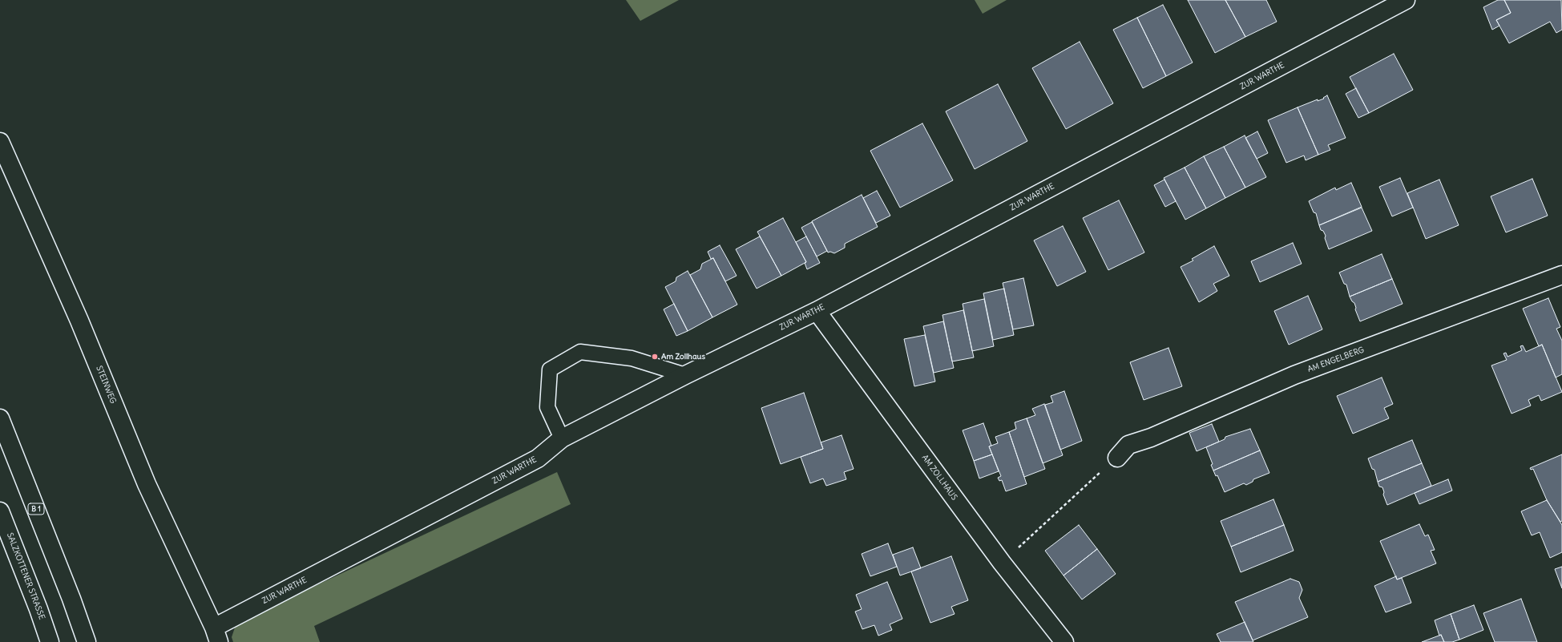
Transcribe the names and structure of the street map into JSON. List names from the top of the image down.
{
  "streets": {
    "main road": [
      "ZUR WARTHE",
      "AM ENGELBERG",
      "STEINWEG",
      "AM ZOLLHAUS",
      "B 1",
      "SALZKOTTENER STRASSE"
    ]
  },
  "crossings": [
    ["ZUR WARTHE", "STEINWEG"],
    ["ZUR WARTHE", "AM ZOLLHAUS"]
  ],
  "places": ["Am Zollhaus"]
}
